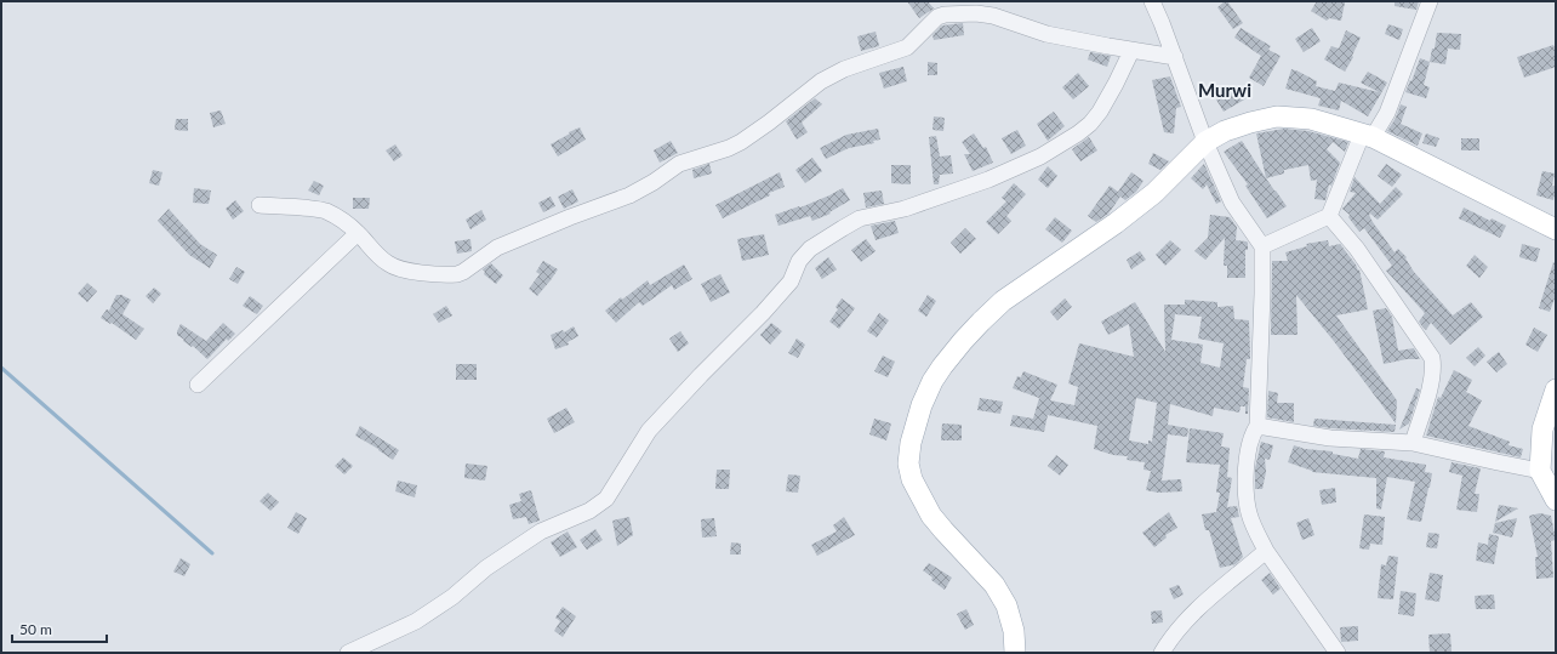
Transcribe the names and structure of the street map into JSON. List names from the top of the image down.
{
  "districts": ["Murwi"],
  "scale_bar": "50 m"
}
